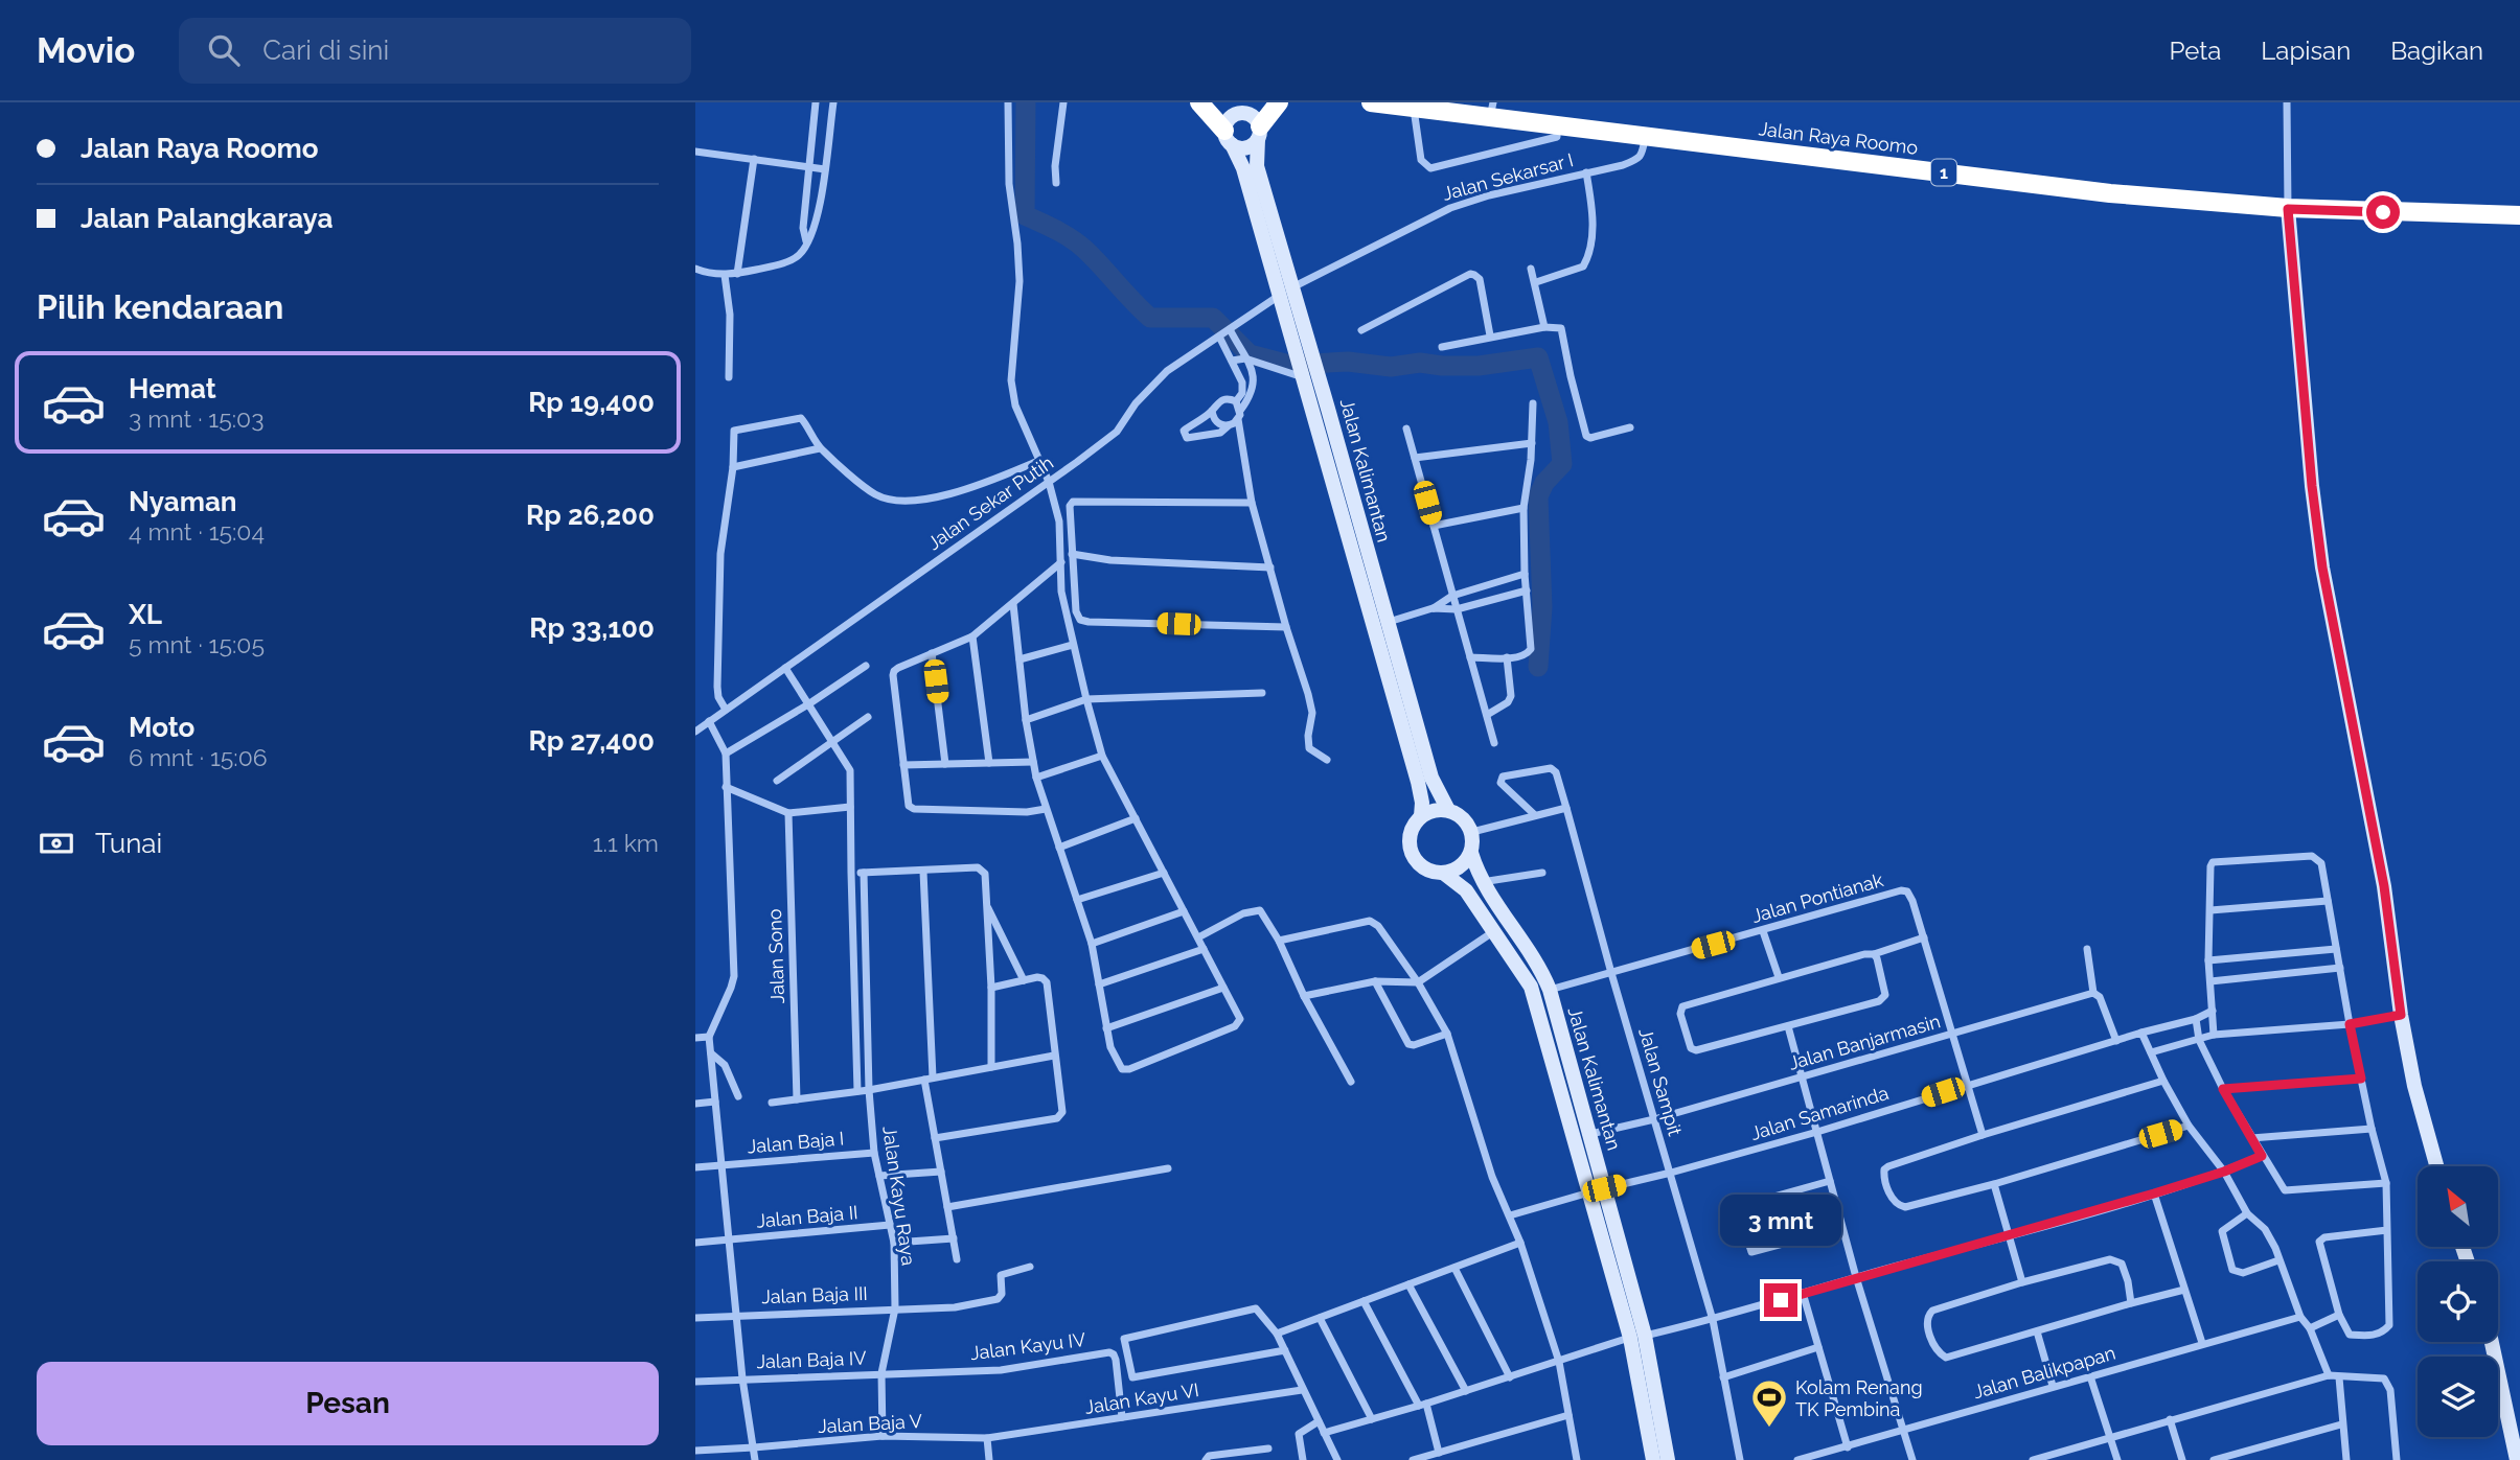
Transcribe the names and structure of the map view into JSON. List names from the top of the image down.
{
  "streets": {
    "highway": ["Jalan Raya Roomo", "1"],
    "main road": ["Jalan Kalimantan"],
    "street": [
      "Jalan Sekarsar I",
      "Jalan Sekar Putih",
      "Jalan Pontianak",
      "Jalan Sono",
      "Jalan Banjarmasin",
      "Jalan Sampit",
      "Jalan Samarinda",
      "Jalan Baja I",
      "Jalan Kayu Raya",
      "Jalan Baja II",
      "Jalan Baja III",
      "Jalan Kayu IV",
      "Jalan Baja IV",
      "Jalan Balikpapan",
      "Jalan Kayu VI",
      "Jalan Baja V"
    ]
  },
  "crossings": [
    ["Jalan Raya Roomo", "Jalan Sekarsar I"],
    ["Jalan Sekarsar I", "Jalan Kalimantan"],
    ["Jalan Sekarsar I", "Jalan Sekar Putih"],
    ["Jalan Kalimantan", "Jalan Sekar Putih"],
    ["Jalan Kalimantan", "Jalan Pontianak"],
    ["Jalan Kalimantan", "Jalan Banjarmasin"],
    ["Jalan Kalimantan", "Jalan Samarinda"],
    ["Jalan Pontianak", "Jalan Banjarmasin"],
    ["Jalan Pontianak", "Jalan Sampit"],
    ["Jalan Pontianak", "Jalan Samarinda"],
    ["Jalan Banjarmasin", "Jalan Sampit"],
    ["Jalan Sampit", "Jalan Samarinda"],
    ["Jalan Baja I", "Jalan Kayu Raya"],
    ["Jalan Kayu Raya", "Jalan Baja II"],
    ["Jalan Kayu Raya", "Jalan Baja III"],
    ["Jalan Kayu Raya", "Jalan Kayu IV"],
    ["Jalan Kayu Raya", "Jalan Baja IV"],
    ["Jalan Kayu Raya", "Jalan Baja V"],
    ["Jalan Kayu IV", "Jalan Baja IV"],
    ["Jalan Kayu IV", "Jalan Kayu VI"],
    ["Jalan Kayu VI", "Jalan Baja V"]
  ],
  "places": {
    "sports": ["Kolam Renang TK Pembina"]
  },
  "north": "top left",
  "page": {
    "header": "Movio",
    "search": "Cari di sini",
    "nav": ["Peta", "Lapisan", "Bagikan"],
    "banner": ["Jalan Raya Roomo", "Jalan Palangkaraya"],
    "heading": "Pilih kendaraan",
    "list": [
      {
        "name": "Hemat",
        "note": "3 mnt · 15:03",
        "value": "Rp 19,400"
      },
      {
        "name": "Nyaman",
        "note": "4 mnt · 15:04",
        "value": "Rp 26,200"
      },
      {
        "name": "XL",
        "note": "5 mnt · 15:05",
        "value": "Rp 33,100"
      },
      {
        "name": "Moto",
        "note": "6 mnt · 15:06",
        "value": "Rp 27,400"
      }
    ],
    "pay": ["Tunai", "1.1 km"],
    "bubble": "3 mnt",
    "buttons": "Pesan"
  }
}
